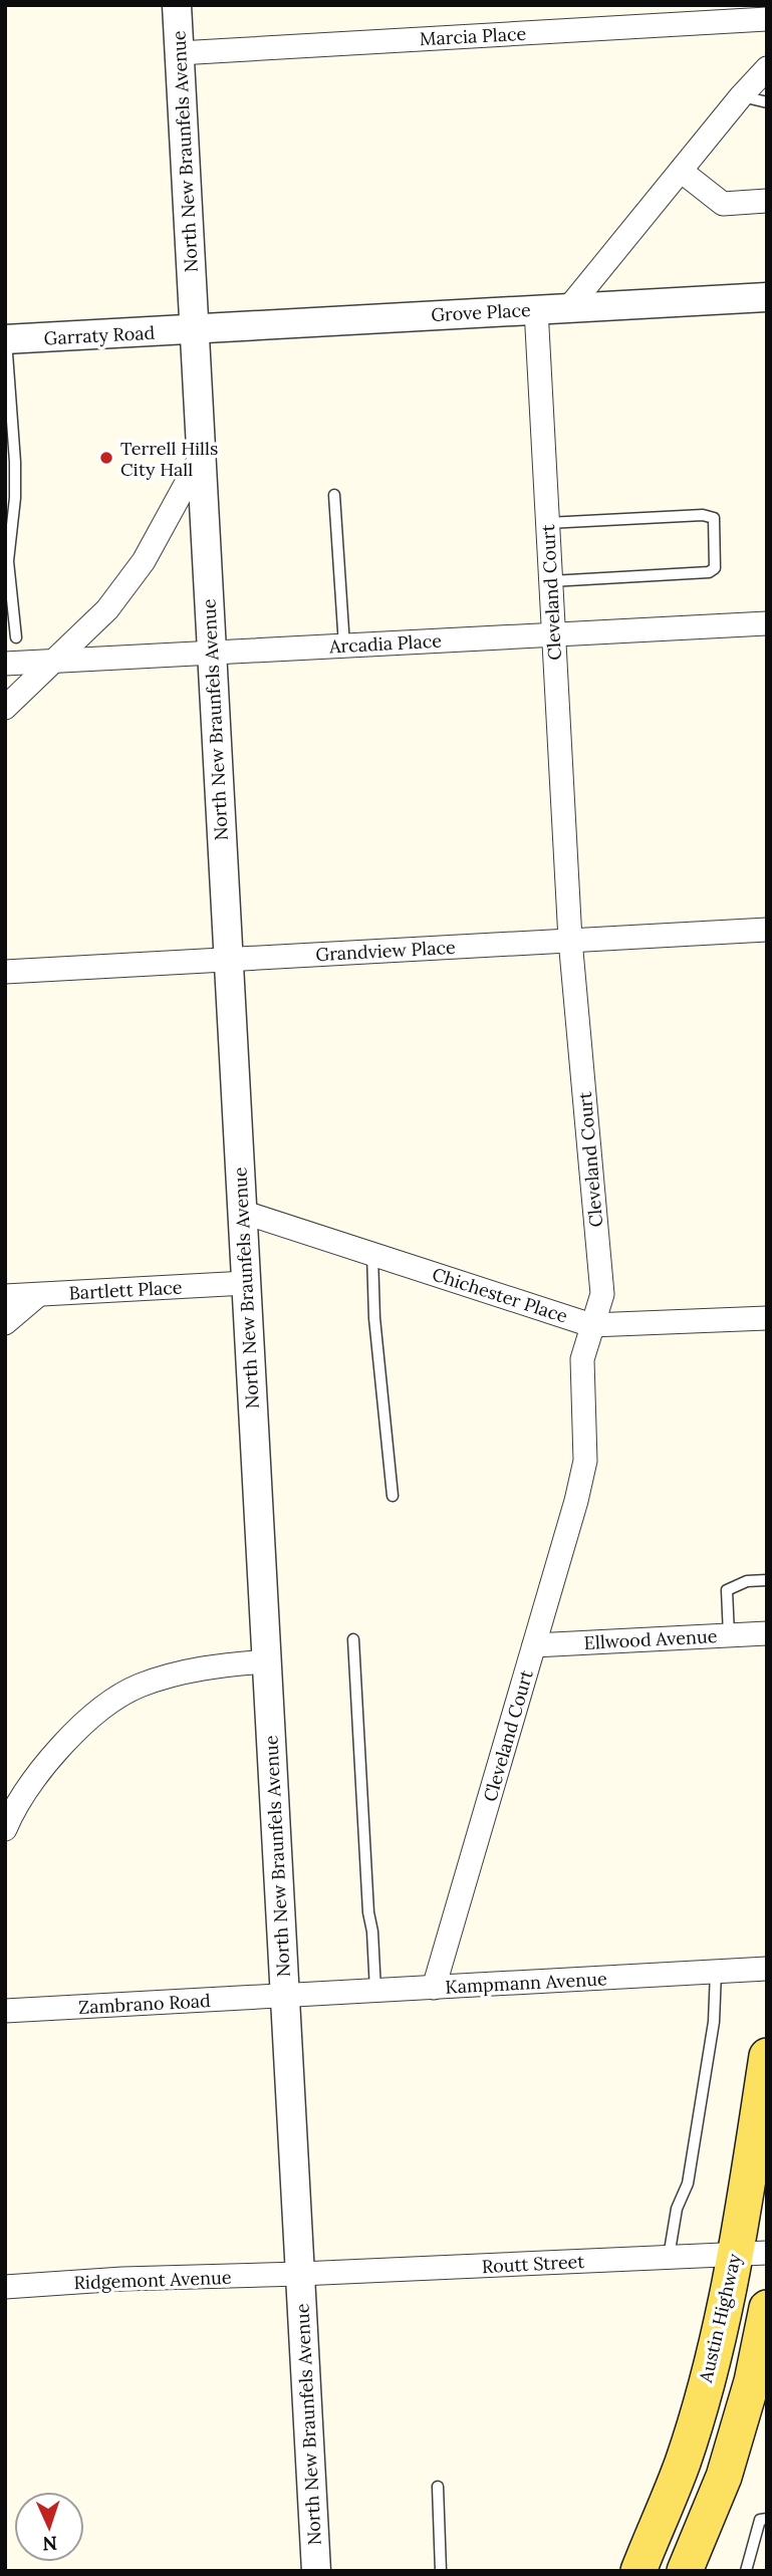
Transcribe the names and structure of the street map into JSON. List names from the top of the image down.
{
  "streets": {
    "main road": ["Austin Highway"],
    "street": [
      "Marcia Place",
      "North New Braunfels Avenue",
      "Grove Place",
      "Garraty Road",
      "Cleveland Court",
      "Arcadia Place",
      "Grandview Place",
      "Bartlett Place",
      "Chichester Place",
      "Ellwood Avenue",
      "Kampmann Avenue",
      "Zambrano Road",
      "Routt Street",
      "Ridgemont Avenue"
    ]
  },
  "crossings": [
    ["Marcia Place", "North New Braunfels Avenue"],
    ["North New Braunfels Avenue", "Grove Place"],
    ["North New Braunfels Avenue", "Garraty Road"],
    ["North New Braunfels Avenue", "Arcadia Place"],
    ["North New Braunfels Avenue", "Grandview Place"],
    ["North New Braunfels Avenue", "Bartlett Place"],
    ["North New Braunfels Avenue", "Chichester Place"],
    ["North New Braunfels Avenue", "Kampmann Avenue"],
    ["North New Braunfels Avenue", "Zambrano Road"],
    ["North New Braunfels Avenue", "Routt Street"],
    ["North New Braunfels Avenue", "Ridgemont Avenue"],
    ["Grove Place", "Garraty Road"],
    ["Grove Place", "Cleveland Court"],
    ["Cleveland Court", "Arcadia Place"],
    ["Cleveland Court", "Grandview Place"],
    ["Cleveland Court", "Chichester Place"],
    ["Cleveland Court", "Ellwood Avenue"],
    ["Cleveland Court", "Kampmann Avenue"],
    ["Kampmann Avenue", "Zambrano Road"],
    ["Routt Street", "Ridgemont Avenue"],
    ["Routt Street", "Austin Highway"]
  ],
  "places": ["Terrell Hills City Hall"],
  "north": "bottom"
}
